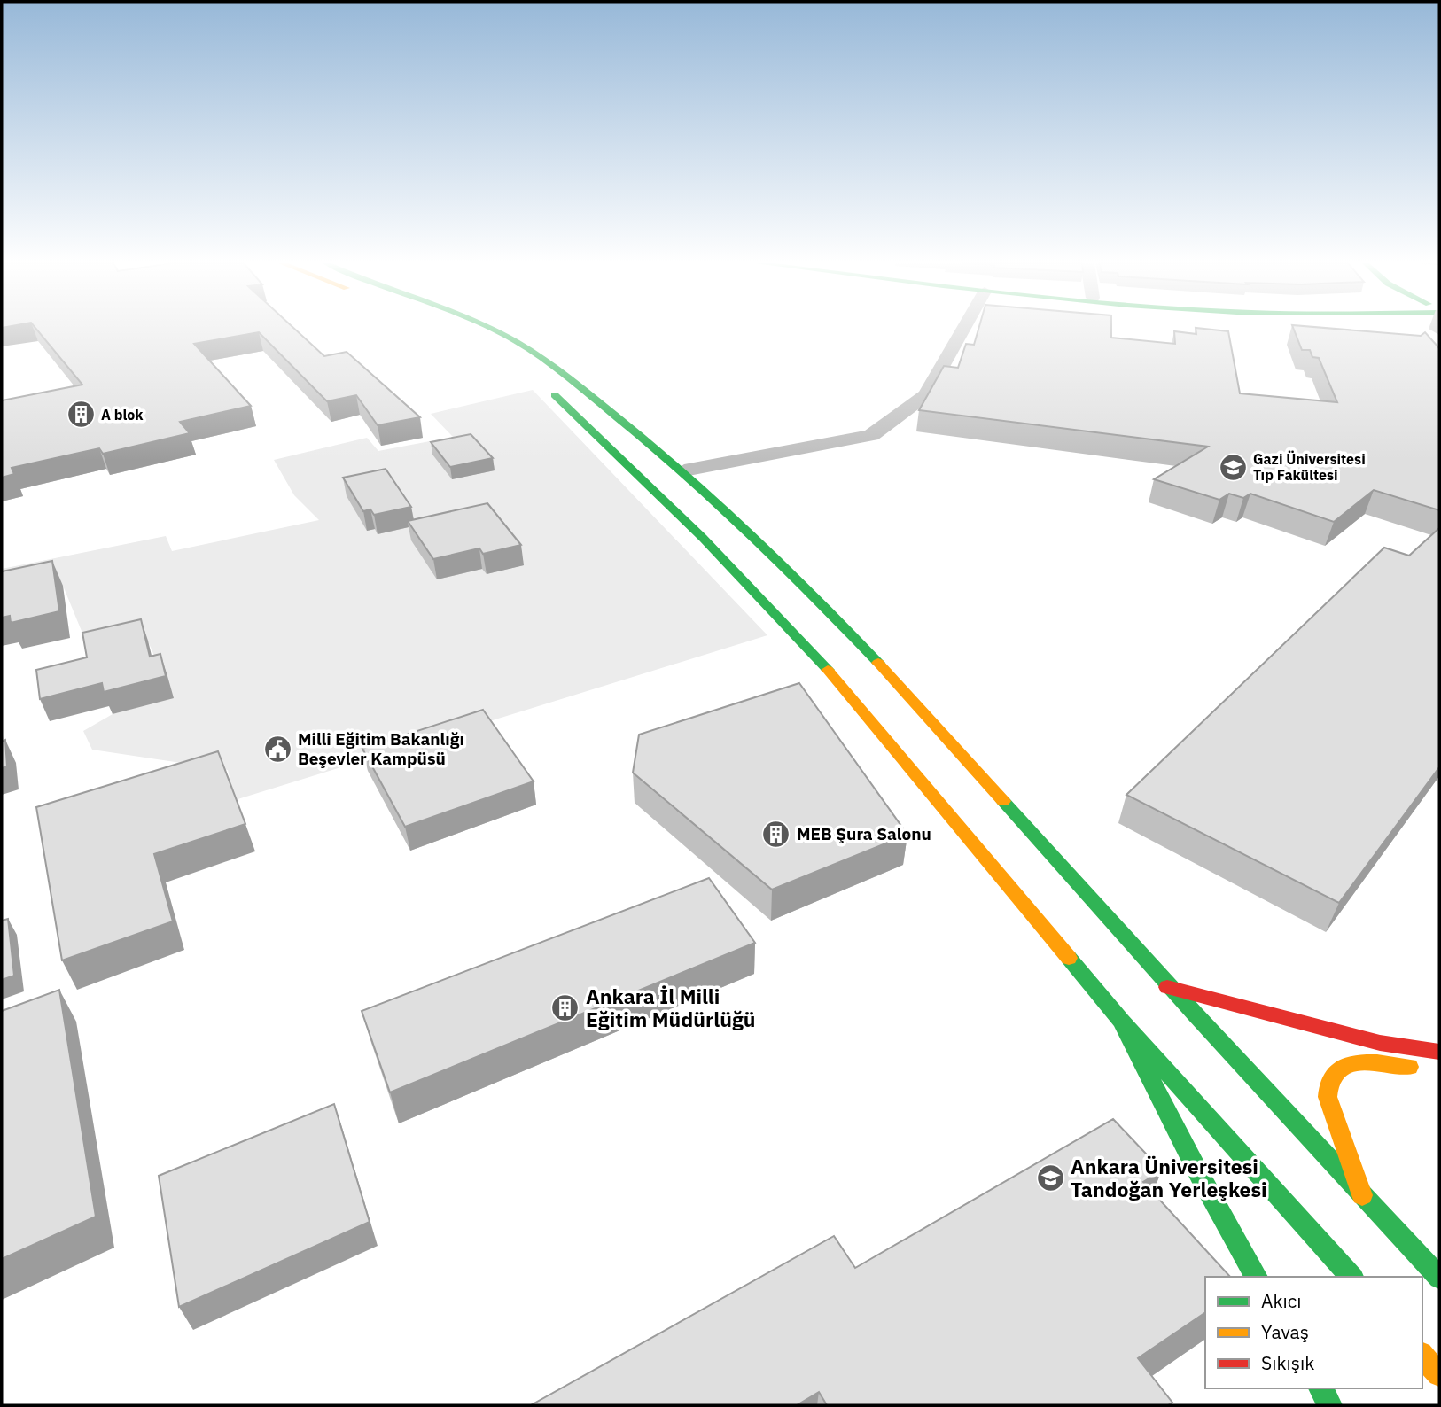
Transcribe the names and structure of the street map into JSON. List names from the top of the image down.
{
  "places": {
    "building": ["A blok", "MEB Şura Salonu", "Ankara İl Milli Eğitim Müdürlüğü"],
    "school or university": ["Gazi Üniversitesi Tıp Fakültesi", "Ankara Üniversitesi Tandoğan Yerleşkesi"],
    "public building": ["Milli Eğitim Bakanlığı Beşevler Kampüsü"]
  },
  "legend": ["Akıcı", "Yavaş", "Sıkışık"]
}
